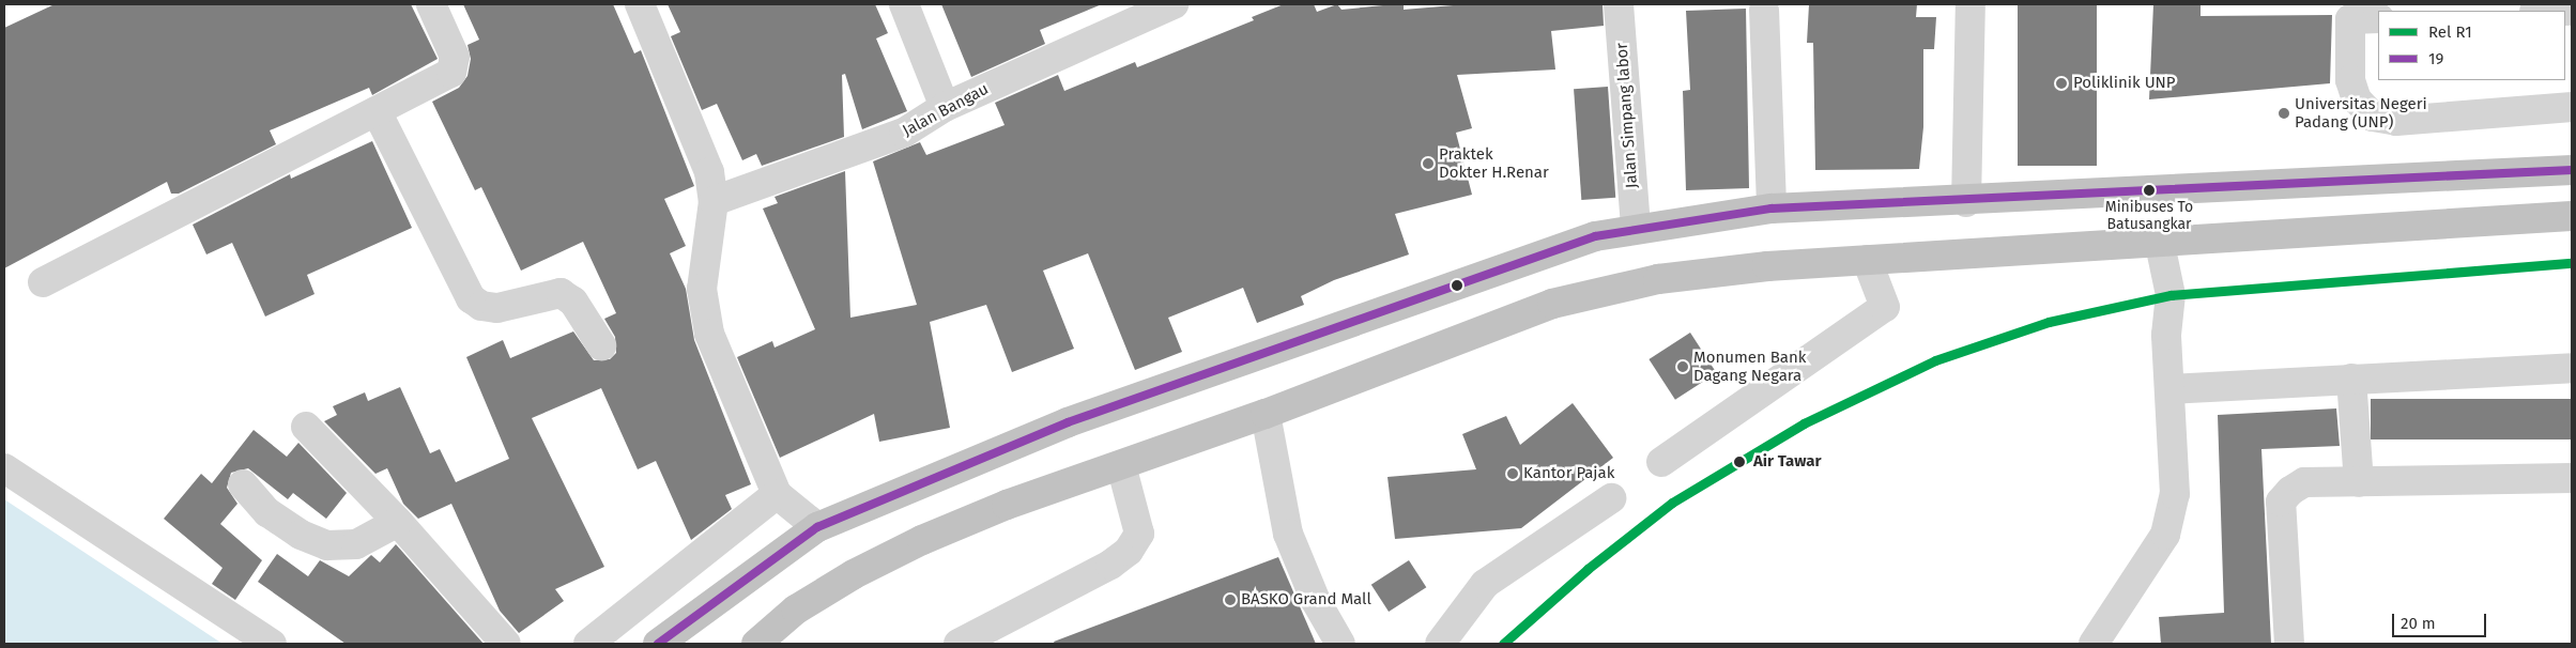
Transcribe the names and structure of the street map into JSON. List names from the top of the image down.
{
  "streets": {
    "street": ["Jalan Bangau", "Jalan Simpang labor"]
  },
  "places": [
    "Poliklinik UNP",
    "Universitas Negeri Padang (UNP)",
    "Praktek Dokter H.Renar",
    "Minibuses To Batusangkar",
    "Monumen Bank Dagang Negara",
    "Air Tawar",
    "Kantor Pajak",
    "BASKO Grand Mall"
  ],
  "lines": ["transit line 19", "rail line R1"],
  "legend": ["Rel R1", "19"],
  "scale_bar": "20 m"
}
